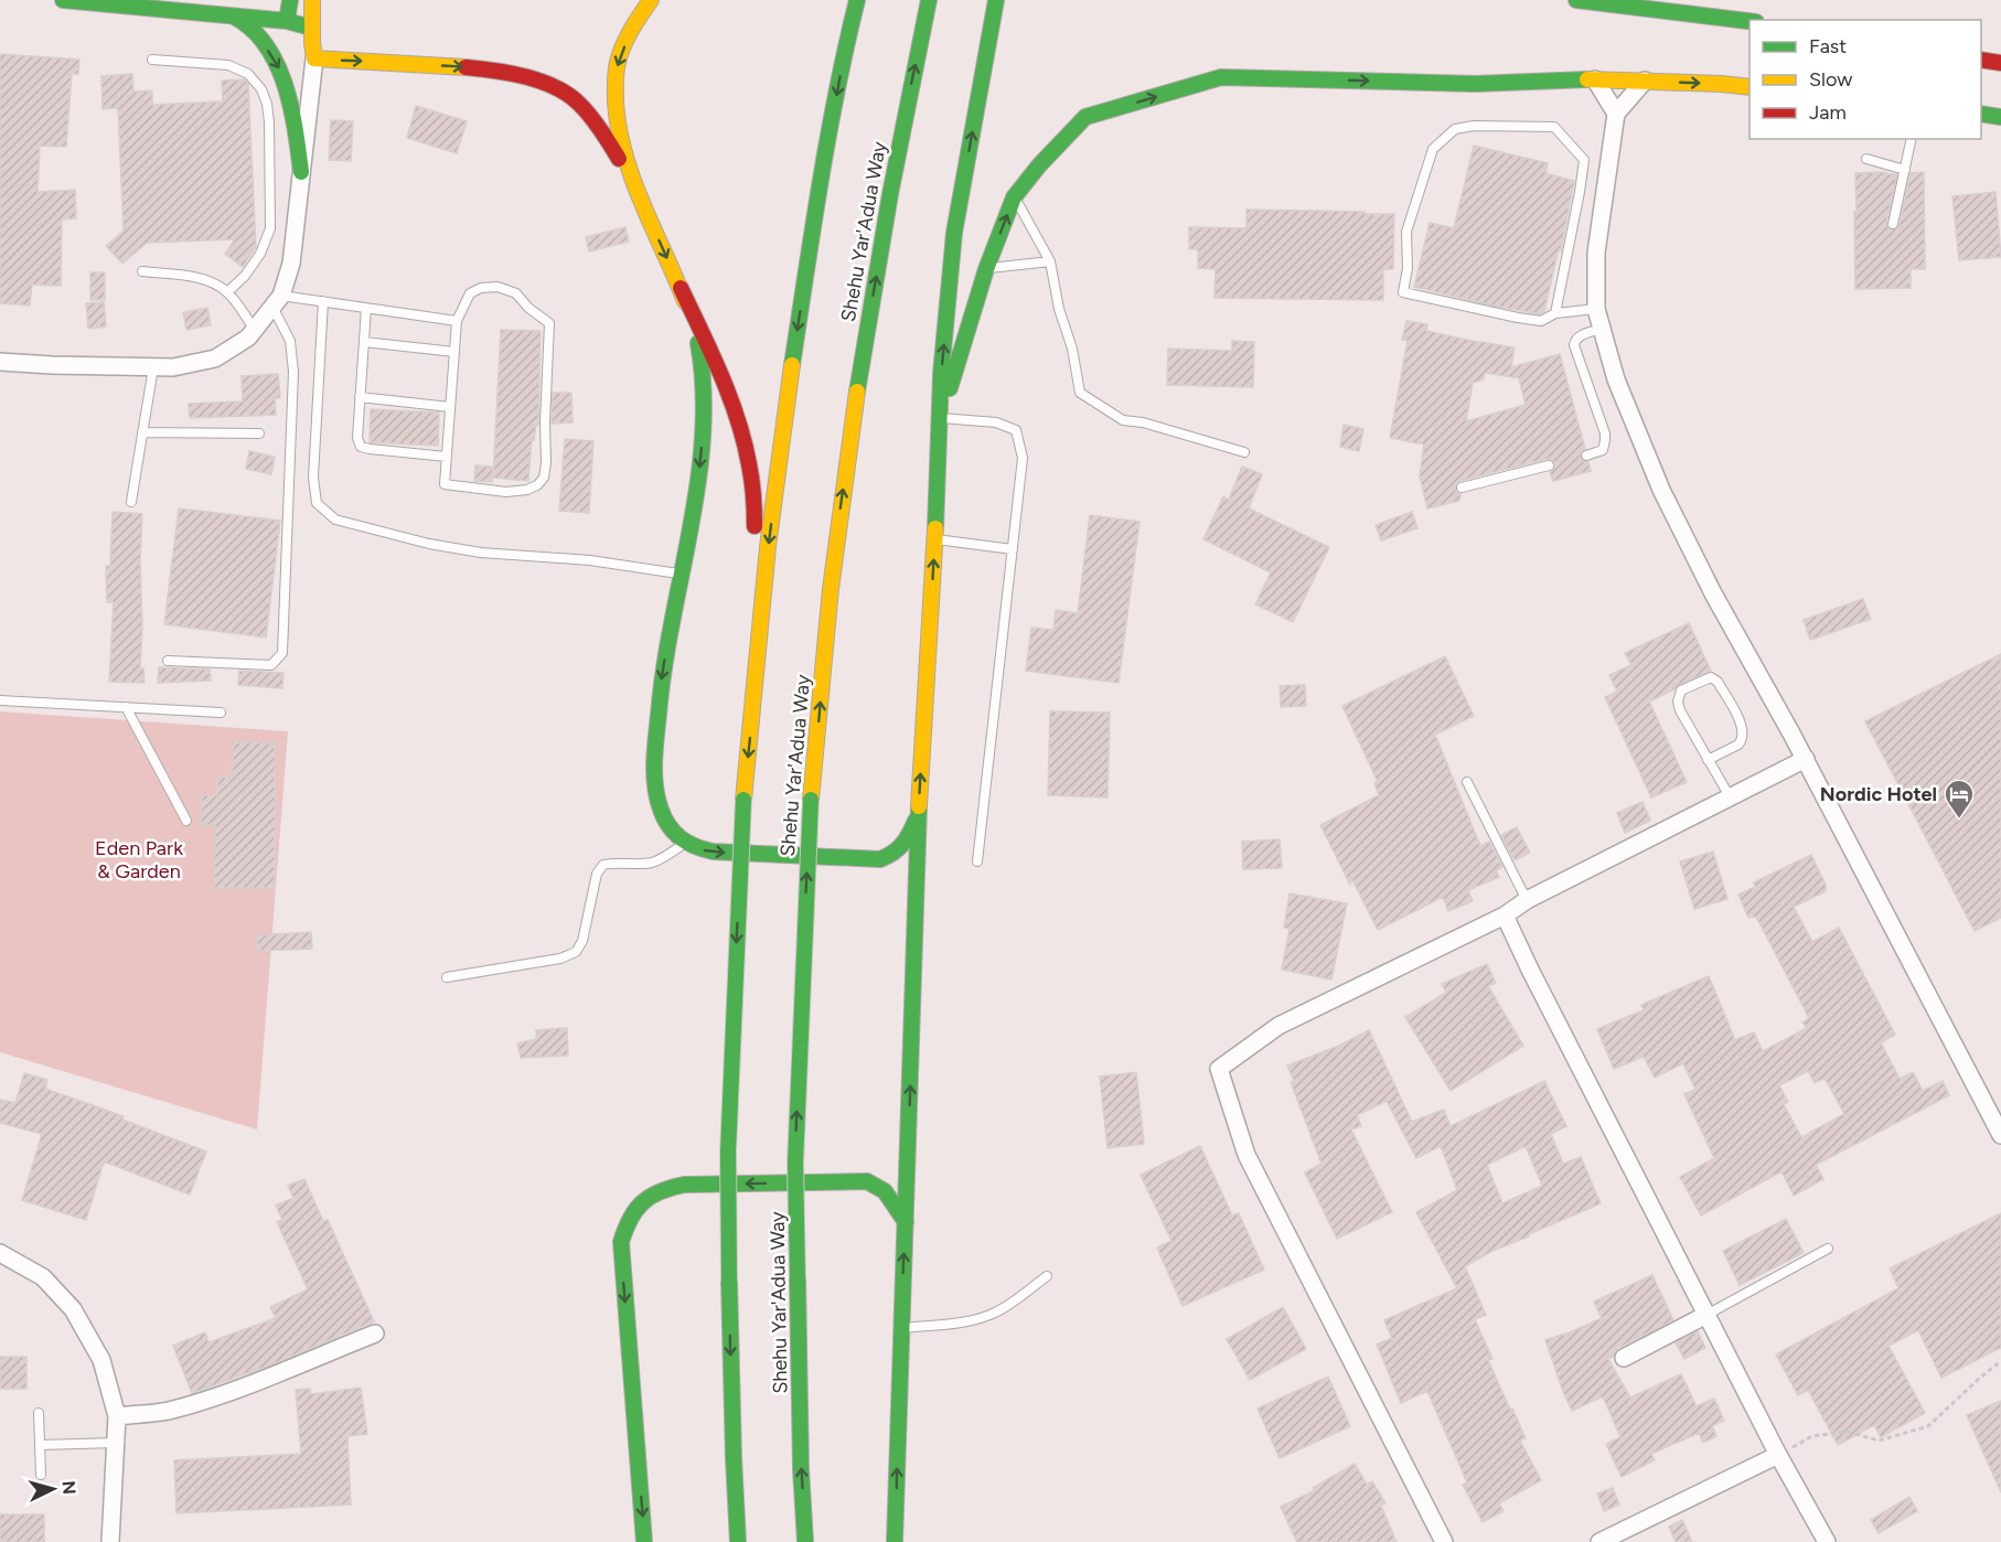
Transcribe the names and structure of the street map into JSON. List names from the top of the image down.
{
  "streets": {
    "main road": ["Shehu Yar'Adua Way"]
  },
  "parks": ["Eden Park & Garden"],
  "places": {
    "hotel": ["Nordic Hotel"]
  },
  "legend": ["Fast", "Slow", "Jam"],
  "north": "right"
}
